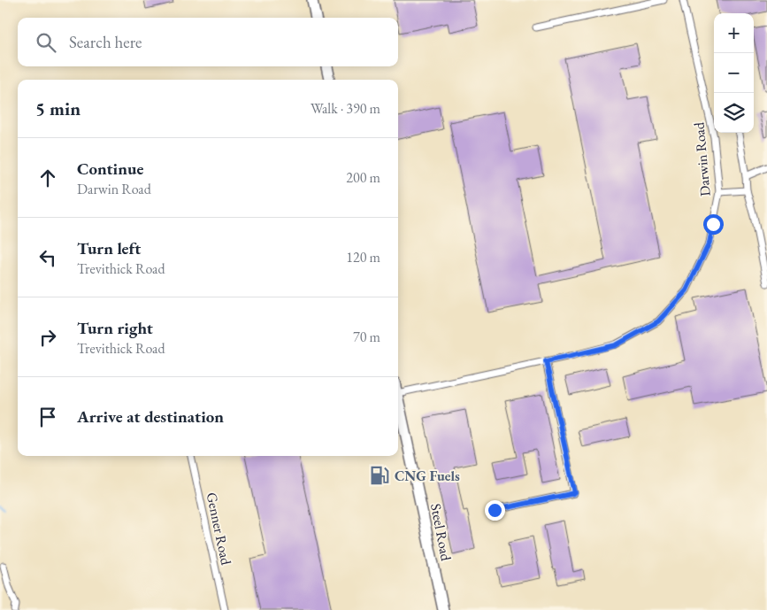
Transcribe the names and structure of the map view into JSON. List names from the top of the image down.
{
  "streets": {
    "main road": ["Steel Road"],
    "street": ["Darwin Road", "Genner Road"]
  },
  "places": {
    "fuel station": ["CNG Fuels"]
  },
  "page": {
    "map_buttons": ["+", "−"],
    "search": "Search here",
    "heading": ["5 min", "Walk · 390 m"],
    "list": [
      ["Continue", "Darwin Road", "200 m"],
      ["Turn left", "Trevithick Road", "120 m"],
      ["Turn right", "Trevithick Road", "70 m"],
      "Arrive at destination"
    ]
  }
}
